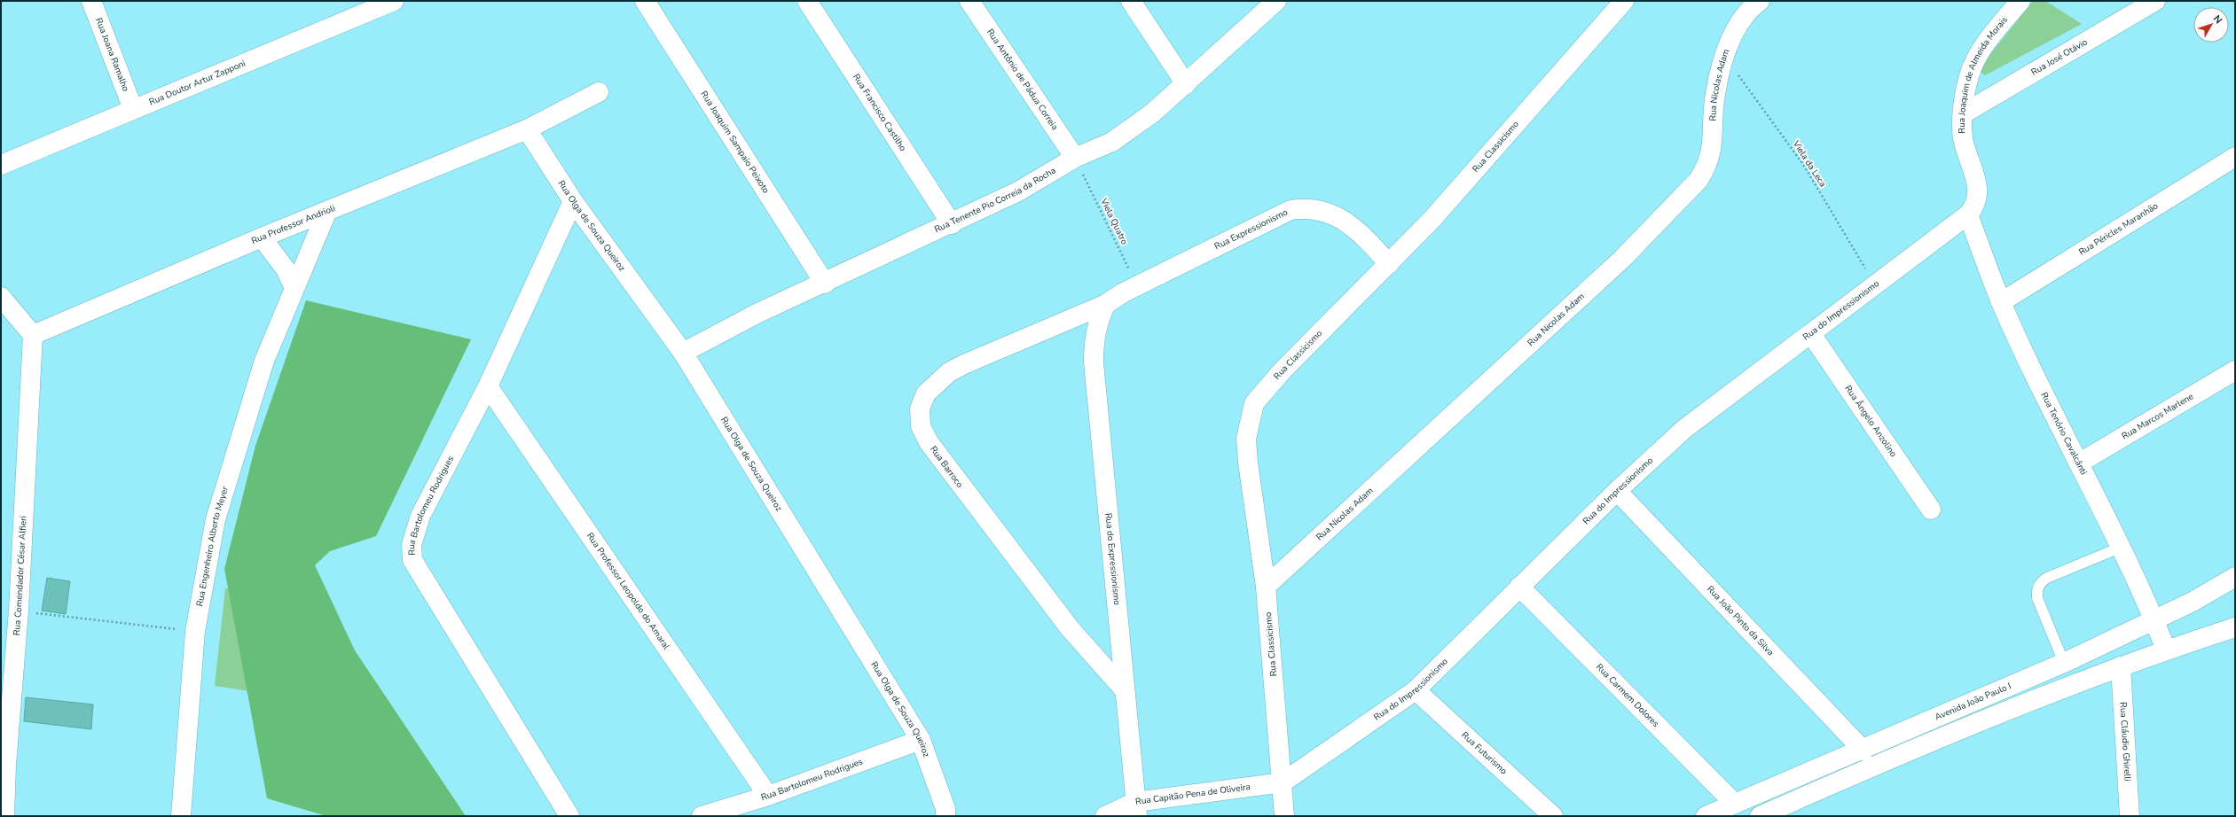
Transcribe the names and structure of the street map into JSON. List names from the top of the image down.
{
  "streets": {
    "street": [
      "Rua Joana Ramalho",
      "Rua José Otávio",
      "Rua Joaquim de Almeida Morais",
      "Rua Antônio de Pádua Correia",
      "Rua Doutor Artur Zapponi",
      "Rua Nicolas Adam",
      "Rua Francisco Castilho",
      "Rua Joaquim Sampaio Peixoto",
      "Rua Classicismo",
      "Rua Tenente Pio Correia da Rocha",
      "Rua Professor Andrioli",
      "Rua Olga de Souza Queiroz",
      "Rua Expressionismo",
      "Rua Péricles Maranhão",
      "Rua do Impressionismo",
      "Rua Marcos Marlene",
      "Rua Ângelo Anzolino",
      "Rua Tenório Cavalcânti",
      "Rua Barroco",
      "Rua Bartolomeu Rodrigues",
      "Rua Engenheiro Alberto Meyer",
      "Rua do Expressionismo",
      "Rua Comendador César Alfieri",
      "Rua Professor Leopoldo do Amaral",
      "Rua João Pinto da Silva",
      "Rua Carmem Dolores",
      "Avenida João Paulo I",
      "Rua Cláudio Ghirelli",
      "Rua Futurismo",
      "Rua Capitão Pena de Oliveira"
    ],
    "path": ["Viela da Leca", "Viela Quatro"]
  },
  "crossings": [
    ["Rua Joana Ramalho", "Rua Doutor Artur Zapponi"],
    ["Rua José Otávio", "Rua Joaquim de Almeida Morais"],
    ["Rua Joaquim de Almeida Morais", "Rua do Impressionismo"],
    ["Rua Joaquim de Almeida Morais", "Rua Tenório Cavalcânti"],
    ["Rua Antônio de Pádua Correia", "Rua Tenente Pio Correia da Rocha"],
    ["Rua Antônio de Pádua Correia", "Viela Quatro"],
    ["Rua Nicolas Adam", "Rua Classicismo"],
    ["Rua Nicolas Adam", "Viela da Leca"],
    ["Rua Francisco Castilho", "Rua Tenente Pio Correia da Rocha"],
    ["Rua Joaquim Sampaio Peixoto", "Rua Tenente Pio Correia da Rocha"],
    ["Rua Classicismo", "Rua Expressionismo"],
    ["Rua Classicismo", "Rua do Impressionismo"],
    ["Rua Classicismo", "Rua Capitão Pena de Oliveira"],
    ["Viela da Leca", "Rua do Impressionismo"],
    ["Rua Tenente Pio Correia da Rocha", "Viela Quatro"],
    ["Rua Tenente Pio Correia da Rocha", "Rua Olga de Souza Queiroz"],
    ["Viela Quatro", "Rua Expressionismo"],
    ["Rua Professor Andrioli", "Rua Olga de Souza Queiroz"],
    ["Rua Professor Andrioli", "Rua Engenheiro Alberto Meyer"],
    ["Rua Professor Andrioli", "Rua Comendador César Alfieri"],
    ["Rua Olga de Souza Queiroz", "Rua Bartolomeu Rodrigues"],
    ["Rua Expressionismo", "Rua Barroco"],
    ["Rua Expressionismo", "Rua do Expressionismo"],
    ["Rua Péricles Maranhão", "Rua Tenório Cavalcânti"],
    ["Rua do Impressionismo", "Rua Ângelo Anzolino"],
    ["Rua do Impressionismo", "Rua Tenório Cavalcânti"],
    ["Rua do Impressionismo", "Rua João Pinto da Silva"],
    ["Rua do Impressionismo", "Rua Carmem Dolores"],
    ["Rua do Impressionismo", "Rua Futurismo"],
    ["Rua do Impressionismo", "Rua Capitão Pena de Oliveira"],
    ["Rua Marcos Marlene", "Rua Tenório Cavalcânti"],
    ["Rua Tenório Cavalcânti", "Avenida João Paulo I"],
    ["Rua Barroco", "Rua do Expressionismo"],
    ["Rua Bartolomeu Rodrigues", "Rua Professor Leopoldo do Amaral"],
    ["Rua do Expressionismo", "Rua Capitão Pena de Oliveira"],
    ["Rua João Pinto da Silva", "Avenida João Paulo I"],
    ["Rua Carmem Dolores", "Avenida João Paulo I"]
  ],
  "north": "top right"
}
